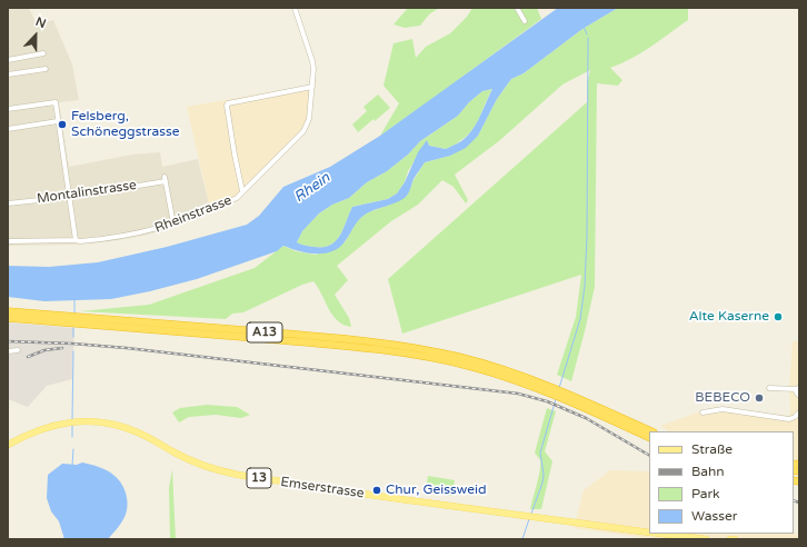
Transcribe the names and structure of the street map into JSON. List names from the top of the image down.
{
  "streets": {
    "highway": ["A13"],
    "main road": ["13", "Emserstrasse"],
    "street": ["Montalinstrasse", "Rheinstrasse"]
  },
  "crossings": [
    ["Montalinstrasse", "Rheinstrasse"]
  ],
  "water": ["Rhein"],
  "places": [
    "Felsberg, Schöneggstrasse",
    "Alte Kaserne",
    "BEBECO",
    "Chur, Geissweid"
  ],
  "legend": [
    "Straße",
    "Bahn",
    "Park",
    "Wasser"
  ],
  "north": "top"
}
